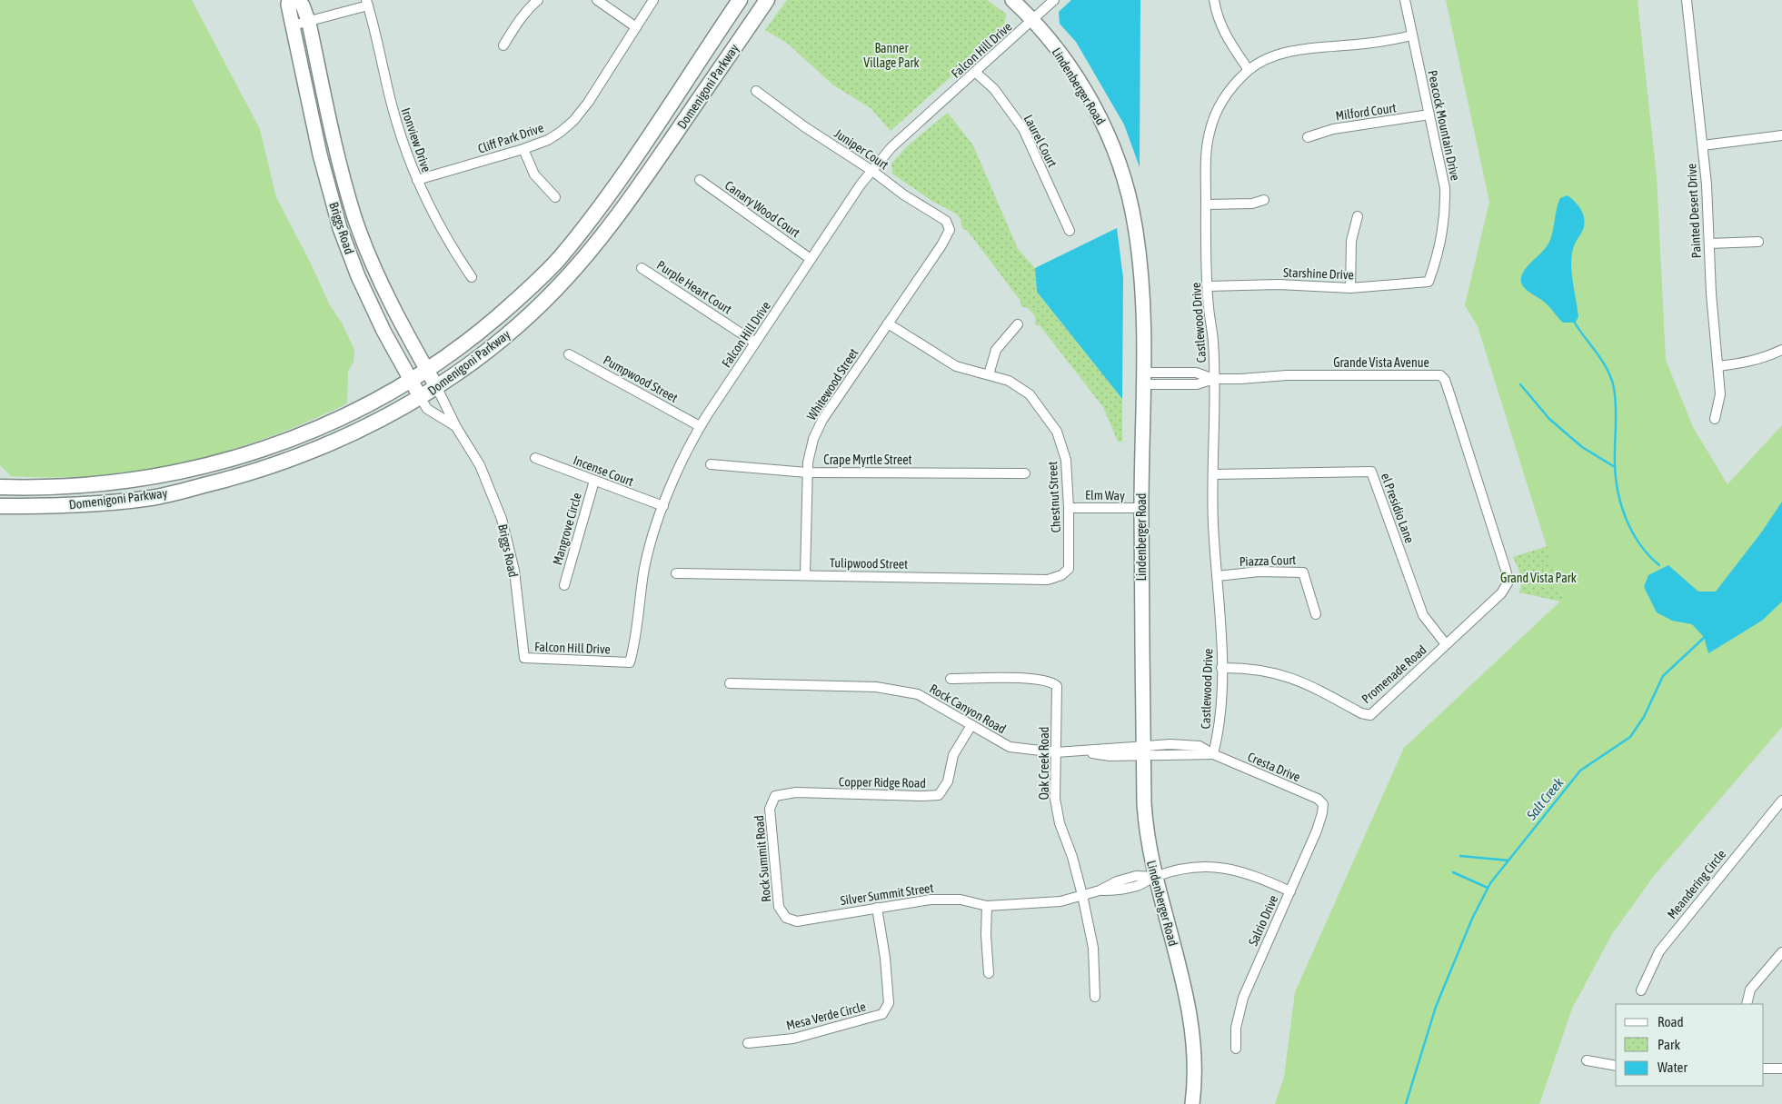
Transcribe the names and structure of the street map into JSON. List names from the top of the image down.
{
  "streets": {
    "main road": ["Domenigoni Parkway"],
    "street": [
      "Falcon Hill Drive",
      "Lindenberger Road",
      "Milford Court",
      "Peacock Mountain Drive",
      "Cliff Park Drive",
      "Ironview Drive",
      "Laurel Court",
      "Juniper Court",
      "Canary Wood Court",
      "Painted Desert Drive",
      "Briggs Road",
      "Starshine Drive",
      "Purple Heart Court",
      "Castlewood Drive",
      "Grande Vista Avenue",
      "Pumpwood Street",
      "Whitewood Street",
      "Crape Myrtle Street",
      "Incense Court",
      "Elm Way",
      "Chestnut Street",
      "el Presidio Lane",
      "Mangrove Circle",
      "Piazza Court",
      "Tulipwood Street",
      "Promenade Road",
      "Rock Canyon Road",
      "Oak Creek Road",
      "Cresta Drive",
      "Copper Ridge Road",
      "Rock Summit Road",
      "Meandering Circle",
      "Silver Summit Street",
      "Salrio Drive",
      "Mesa Verde Circle"
    ]
  },
  "crossings": [
    ["Falcon Hill Drive", "Lindenberger Road"],
    ["Falcon Hill Drive", "Laurel Court"],
    ["Falcon Hill Drive", "Juniper Court"],
    ["Falcon Hill Drive", "Canary Wood Court"],
    ["Falcon Hill Drive", "Briggs Road"],
    ["Falcon Hill Drive", "Purple Heart Court"],
    ["Falcon Hill Drive", "Pumpwood Street"],
    ["Falcon Hill Drive", "Incense Court"],
    ["Domenigoni Parkway", "Briggs Road"],
    ["Lindenberger Road", "Grande Vista Avenue"],
    ["Lindenberger Road", "Elm Way"],
    ["Lindenberger Road", "Rock Canyon Road"],
    ["Lindenberger Road", "Cresta Drive"],
    ["Lindenberger Road", "Silver Summit Street"],
    ["Milford Court", "Peacock Mountain Drive"],
    ["Peacock Mountain Drive", "Starshine Drive"],
    ["Peacock Mountain Drive", "Castlewood Drive"],
    ["Cliff Park Drive", "Ironview Drive"],
    ["Juniper Court", "Whitewood Street"],
    ["Starshine Drive", "Castlewood Drive"],
    ["Castlewood Drive", "Grande Vista Avenue"],
    ["Castlewood Drive", "el Presidio Lane"],
    ["Castlewood Drive", "Piazza Court"],
    ["Castlewood Drive", "Promenade Road"],
    ["Castlewood Drive", "Cresta Drive"],
    ["Grande Vista Avenue", "Promenade Road"],
    ["Whitewood Street", "Crape Myrtle Street"],
    ["Whitewood Street", "Chestnut Street"],
    ["Whitewood Street", "Tulipwood Street"],
    ["Incense Court", "Mangrove Circle"],
    ["Elm Way", "Chestnut Street"],
    ["Chestnut Street", "Tulipwood Street"],
    ["el Presidio Lane", "Promenade Road"],
    ["Rock Canyon Road", "Oak Creek Road"],
    ["Rock Canyon Road", "Cresta Drive"],
    ["Rock Canyon Road", "Copper Ridge Road"],
    ["Oak Creek Road", "Silver Summit Street"],
    ["Cresta Drive", "Salrio Drive"],
    ["Copper Ridge Road", "Rock Summit Road"],
    ["Rock Summit Road", "Silver Summit Street"],
    ["Silver Summit Street", "Salrio Drive"],
    ["Silver Summit Street", "Mesa Verde Circle"]
  ],
  "water": ["Salt Creek"],
  "parks": ["Banner Village Park", "Grand Vista Park"],
  "legend": ["Road", "Park", "Water"]
}
